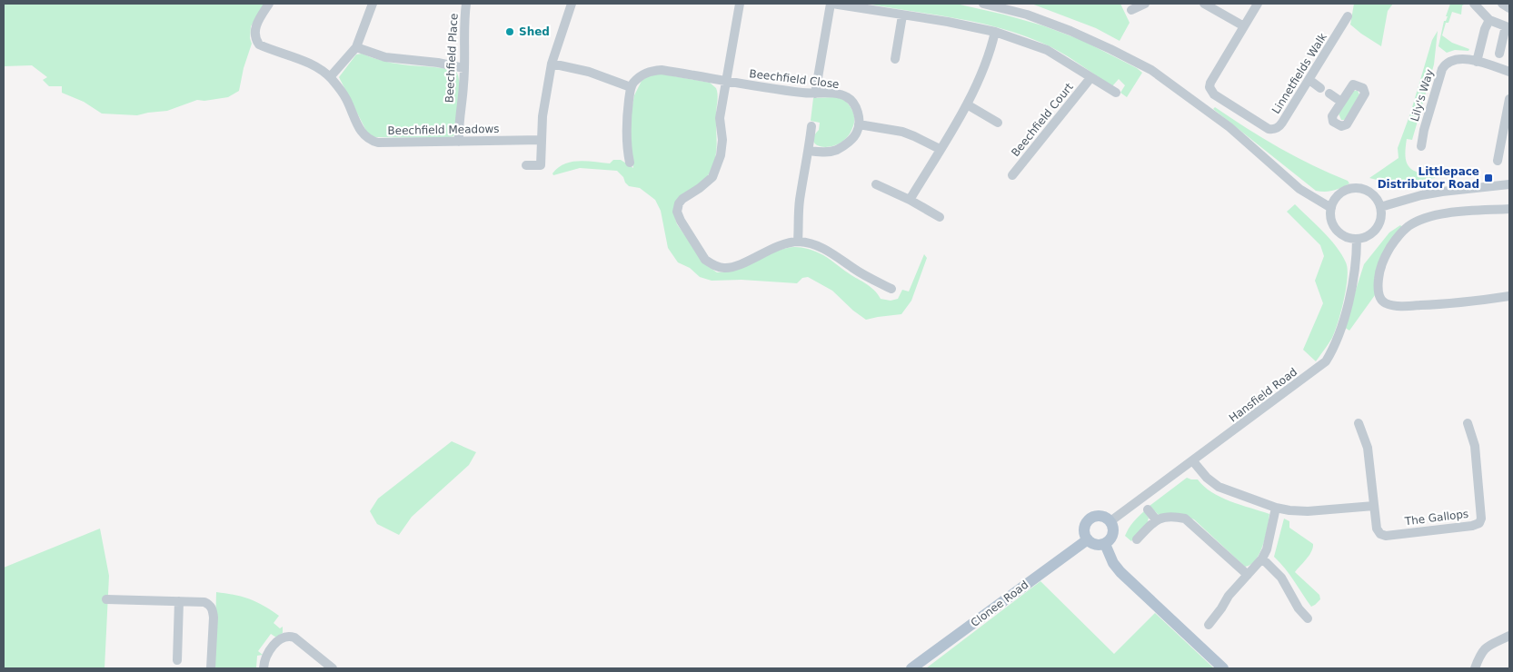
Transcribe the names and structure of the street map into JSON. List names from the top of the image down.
{
  "streets": {
    "main road": ["Clonee Road"],
    "street": [
      "Beechfield Place",
      "Linnetfields Walk",
      "Beechfield Close",
      "Lily's Way",
      "Beechfield Court",
      "Beechfield Meadows",
      "Hansfield Road",
      "The Gallops"
    ]
  },
  "crossings": [
    ["Beechfield Place", "Beechfield Meadows"],
    ["Hansfield Road", "Clonee Road"]
  ],
  "places": {
    "other": ["Shed"],
    "transit": ["Littlepace Distributor Road"]
  }
}
